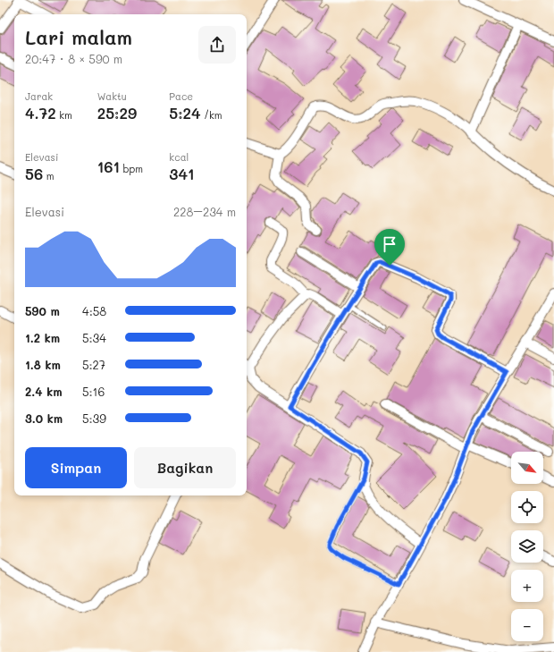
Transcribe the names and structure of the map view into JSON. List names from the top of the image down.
{
  "north": "bottom right",
  "page": {
    "heading": ["Lari malam", "20:47 · 8 × 590 m"],
    "stats": [
      ["Jarak", "4.72 km"],
      ["Waktu", "25:29"],
      ["Pace", "5:24 /km"],
      ["Elevasi", "56 m"],
      ["161 bpm"],
      ["kcal", "341"]
    ],
    "chart": ["Elevasi", "228–234 m"],
    "list": [
      {
        "name": "590 m",
        "note": "4:58"
      },
      {
        "name": "1.2 km",
        "note": "5:34"
      },
      {
        "name": "1.8 km",
        "note": "5:27"
      },
      {
        "name": "2.4 km",
        "note": "5:16"
      },
      {
        "name": "3.0 km",
        "note": "5:39"
      }
    ],
    "buttons": ["Simpan", "Bagikan"],
    "map_buttons": ["+", "−"]
  }
}
